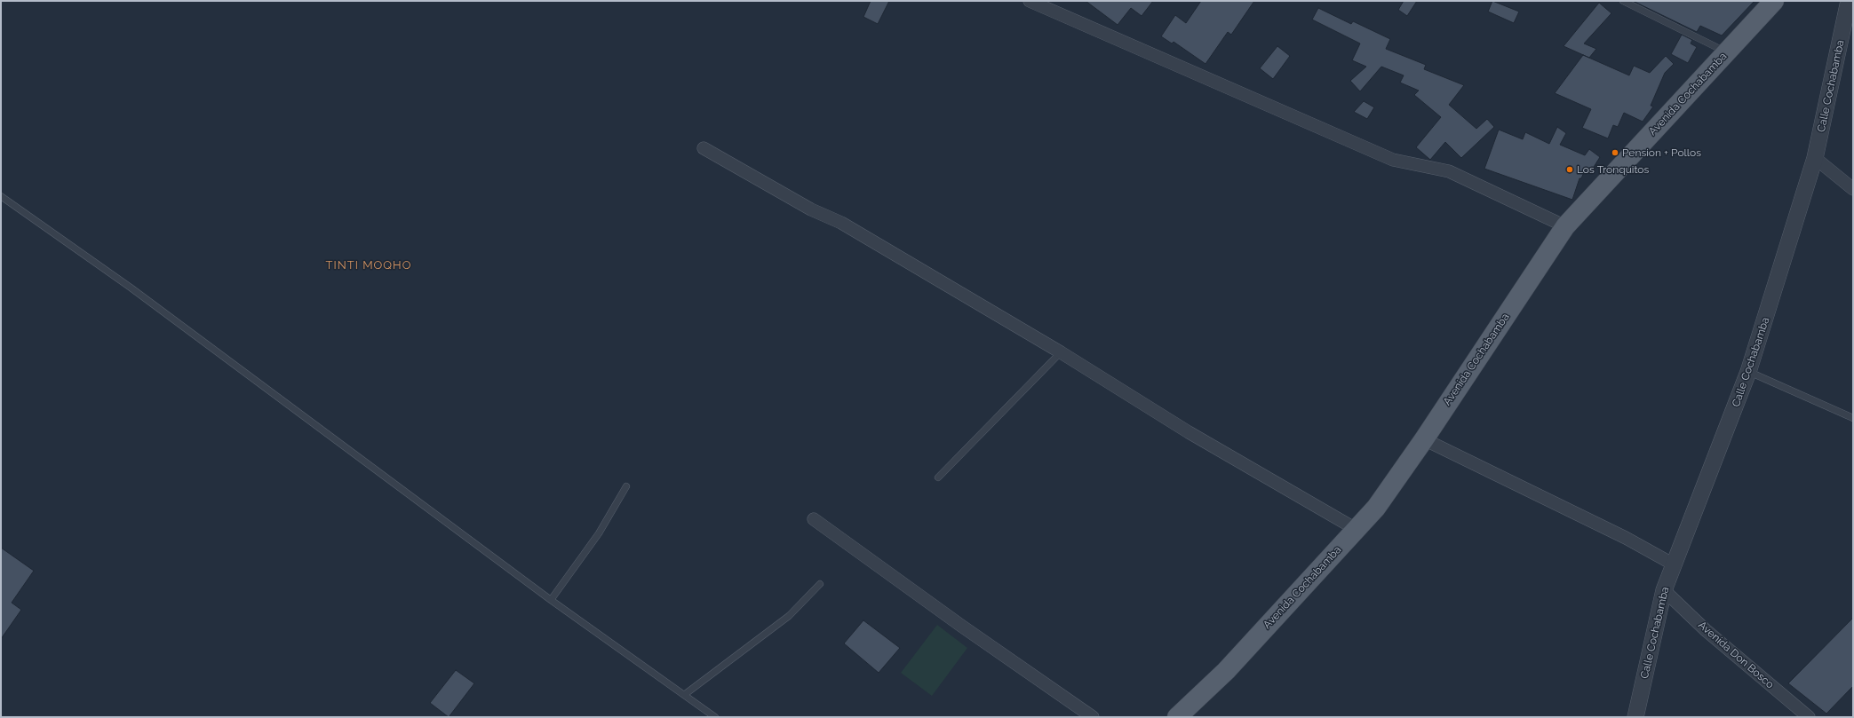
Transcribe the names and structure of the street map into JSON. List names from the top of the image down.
{
  "streets": {
    "main road": ["Avenida Cochabamba"],
    "street": ["Calle Cochabamba", "Avenida Don Bosco"]
  },
  "crossings": [
    ["Calle Cochabamba", "Avenida Don Bosco"]
  ],
  "districts": ["TINTI MOQHO"],
  "places": ["Pension + Pollos", "Los Tronquitos"]
}
